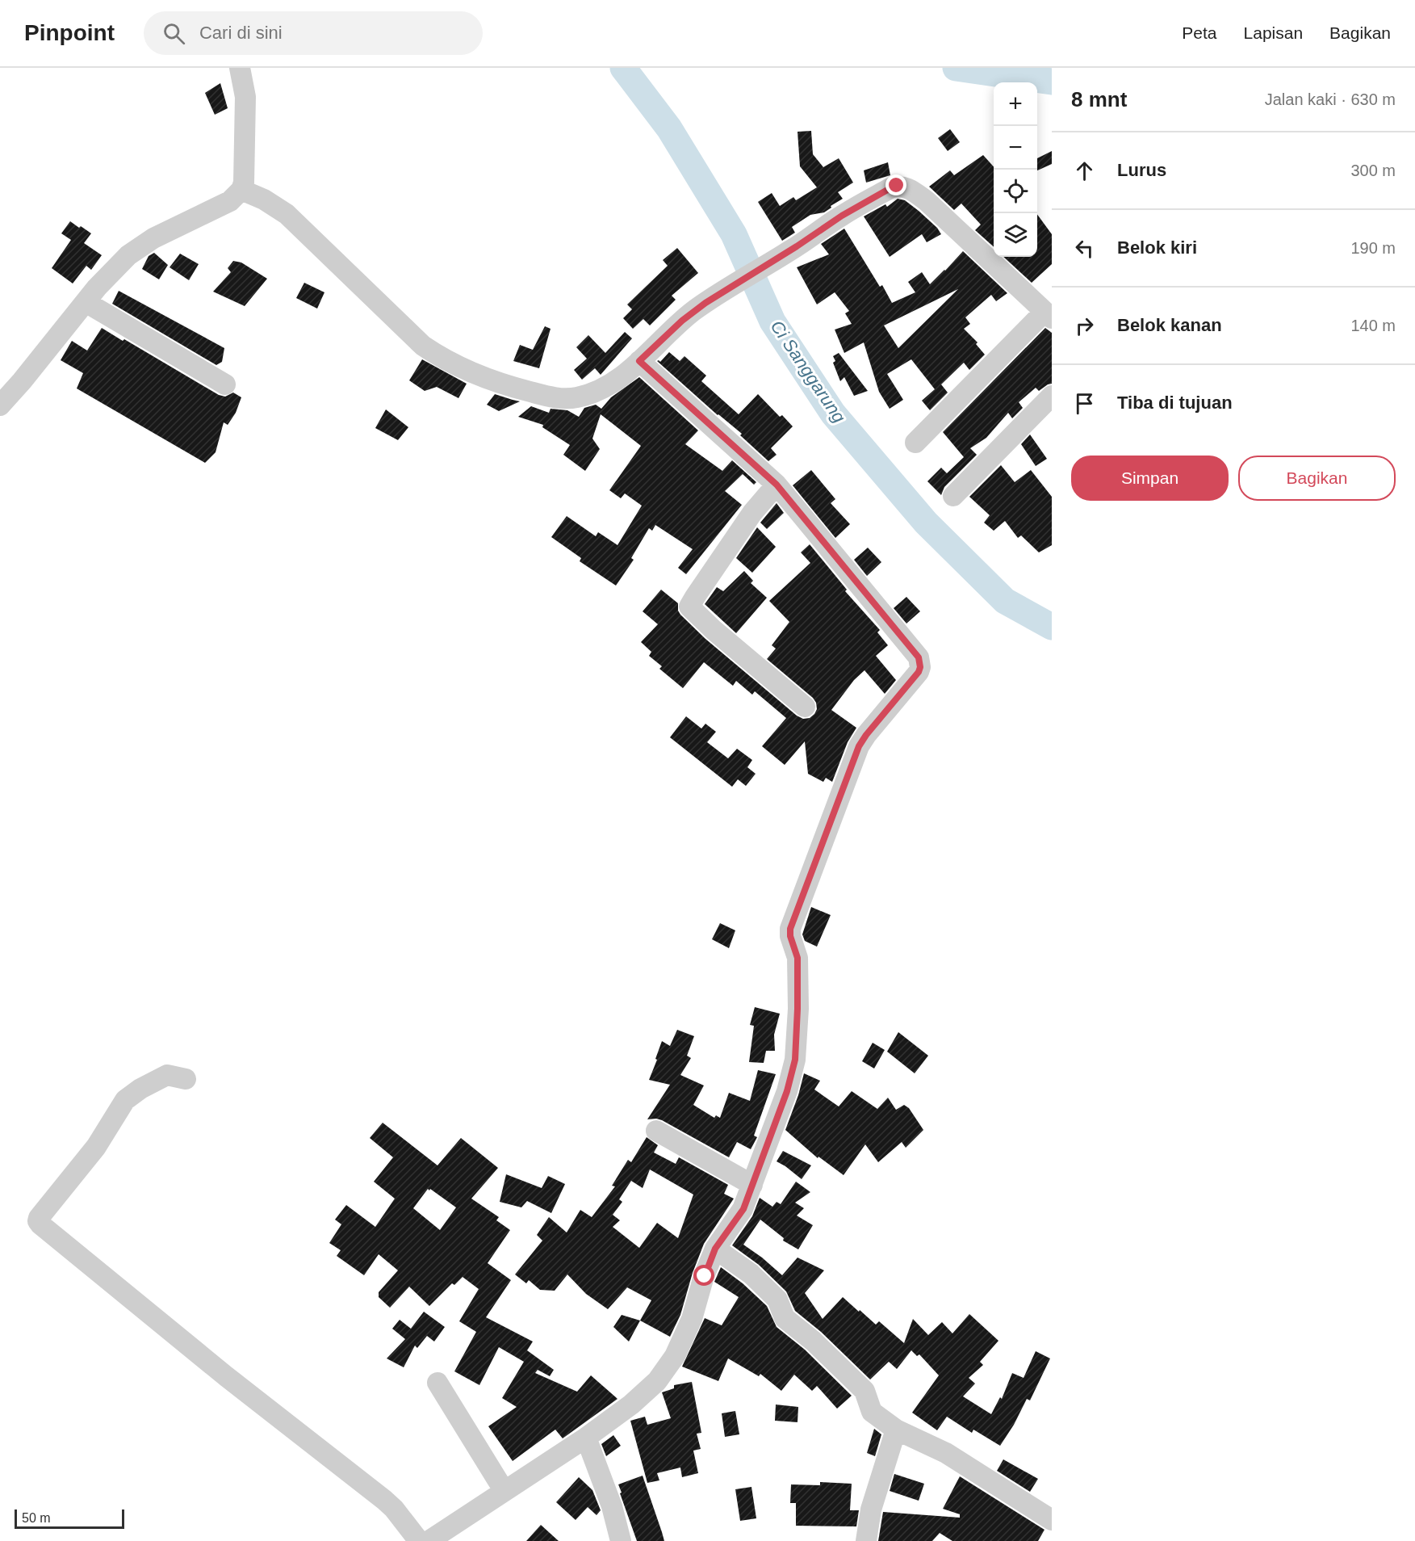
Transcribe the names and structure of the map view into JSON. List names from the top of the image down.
{
  "water": ["Ci Sanggarung"],
  "scale_bar": "50 m",
  "page": {
    "header": "Pinpoint",
    "search": "Cari di sini",
    "nav": ["Peta", "Lapisan", "Bagikan"],
    "heading": ["8 mnt", "Jalan kaki · 630 m"],
    "map_buttons": ["+", "−"],
    "list": [
      ["Lurus", "300 m"],
      ["Belok kiri", "190 m"],
      ["Belok kanan", "140 m"],
      "Tiba di tujuan"
    ],
    "buttons": ["Simpan", "Bagikan"],
    "scale": "50 m"
  }
}
